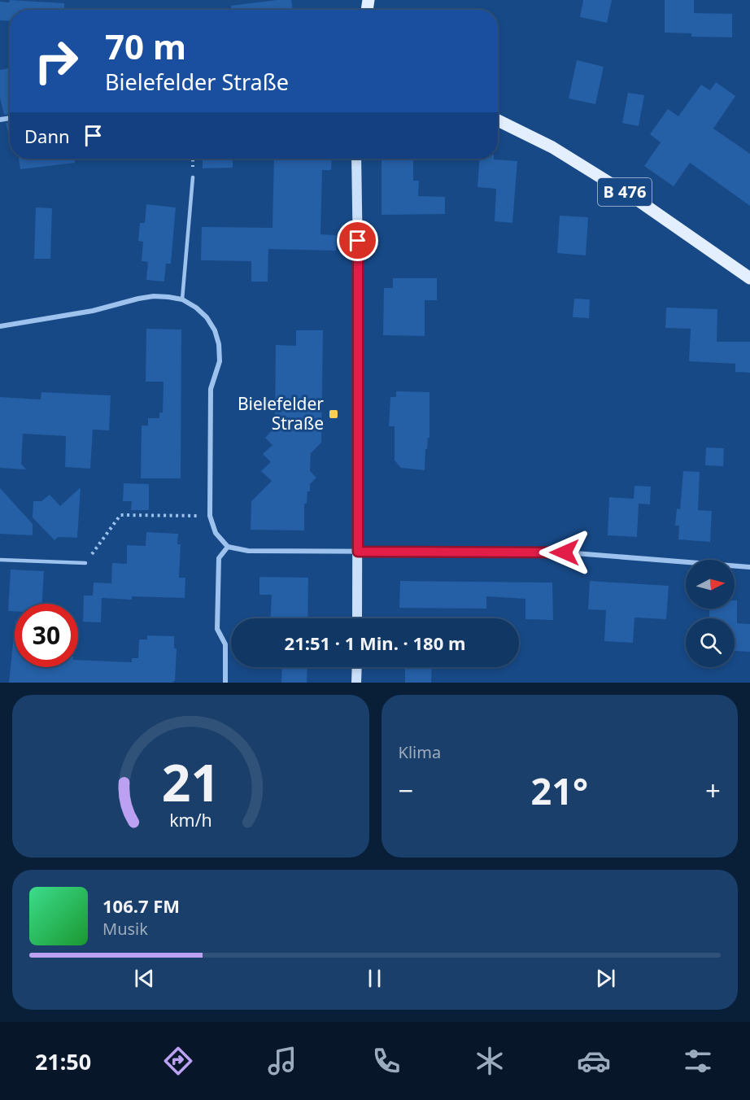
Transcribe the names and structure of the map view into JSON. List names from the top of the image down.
{
  "streets": {
    "main road": ["B 476"]
  },
  "places": {
    "transit": ["Bielefelder Straße"]
  },
  "north": "right",
  "page": {
    "turn": ["70 m", "Bielefelder Straße"],
    "then": "Dann",
    "limit": "30",
    "trip": "21:51 · 1 Min. · 180 m",
    "tile": "Klima",
    "heat": ["−", "21°", "+"],
    "song": ["106.7 FM", "Musik"],
    "tabs": "21:50",
    "gauge": ["21", "km/h"]
  }
}
